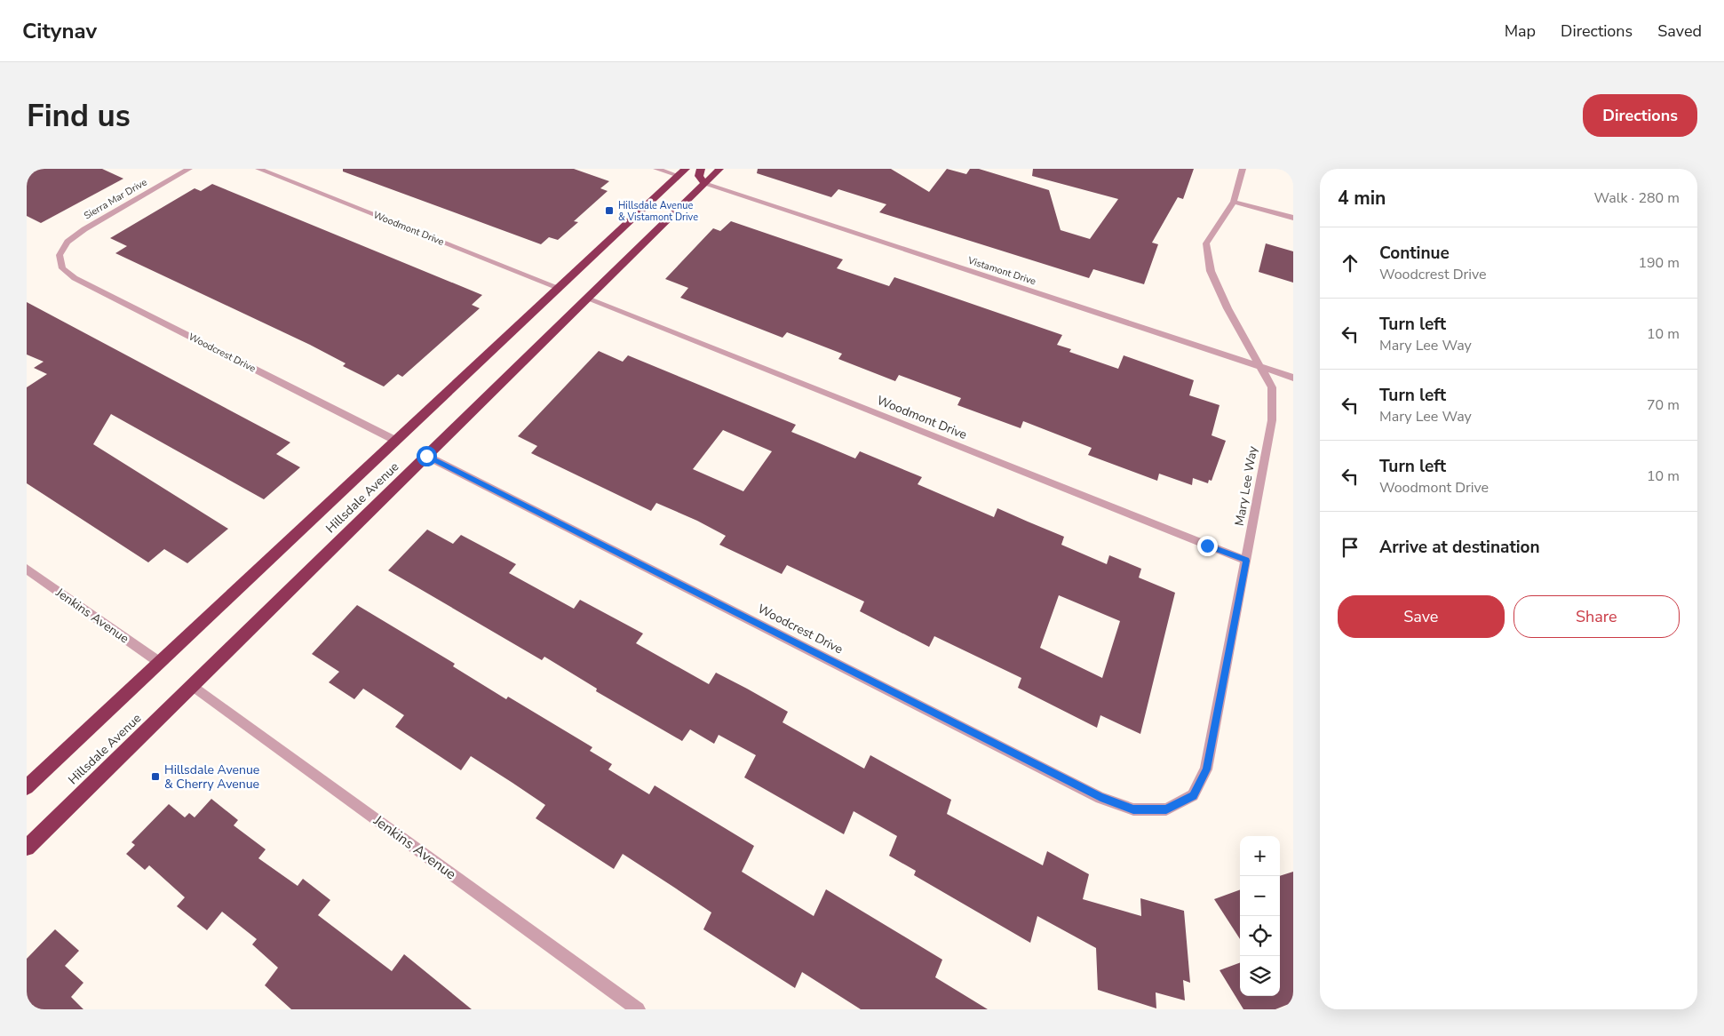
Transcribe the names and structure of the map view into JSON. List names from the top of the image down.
{
  "streets": {
    "highway": ["Hillsdale Avenue"],
    "street": [
      "Sierra Mar Drive",
      "Woodmont Drive",
      "Vistamont Drive",
      "Woodcrest Drive",
      "Mary Lee Way",
      "Jenkins Avenue"
    ]
  },
  "crossings": [
    ["Sierra Mar Drive", "Woodcrest Drive"],
    ["Woodmont Drive", "Mary Lee Way"],
    ["Woodmont Drive", "Hillsdale Avenue"],
    ["Vistamont Drive", "Mary Lee Way"],
    ["Vistamont Drive", "Hillsdale Avenue"],
    ["Woodcrest Drive", "Mary Lee Way"],
    ["Woodcrest Drive", "Hillsdale Avenue"],
    ["Hillsdale Avenue", "Jenkins Avenue"]
  ],
  "places": {
    "transit": ["Hillsdale Avenue & Vistamont Drive", "Hillsdale Avenue & Cherry Avenue"]
  },
  "page": {
    "header": "Citynav",
    "nav": ["Map", "Directions", "Saved"],
    "buttons": [
      "Directions",
      ["Save", "Share"]
    ],
    "title": "Find us",
    "heading": ["4 min", "Walk · 280 m"],
    "list": [
      ["Continue", "Woodcrest Drive", "190 m"],
      ["Turn left", "Mary Lee Way", "10 m"],
      ["Turn left", "Mary Lee Way", "70 m"],
      ["Turn left", "Woodmont Drive", "10 m"],
      "Arrive at destination"
    ],
    "map_buttons": ["+", "−"]
  }
}
